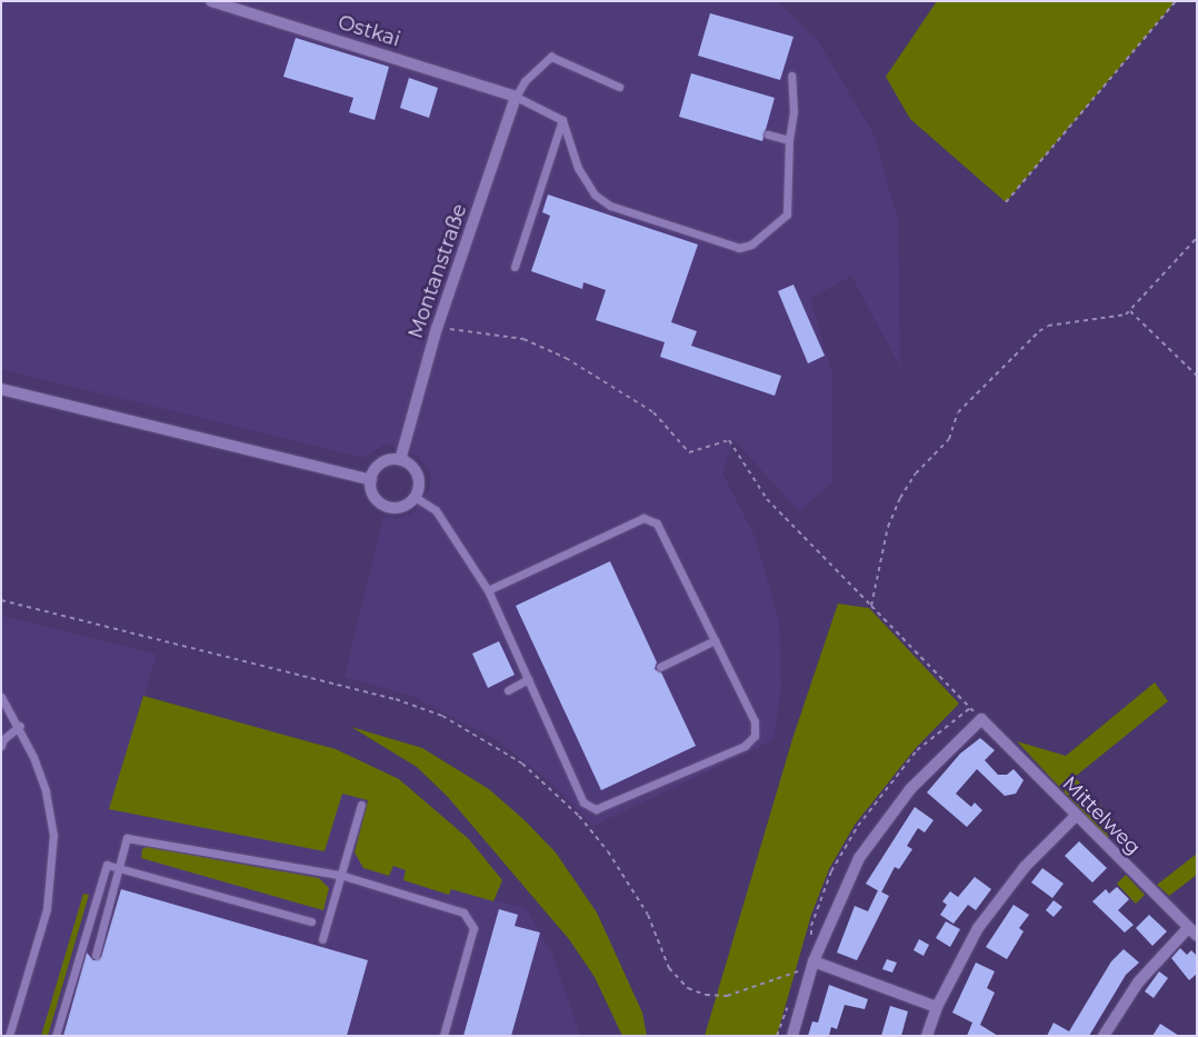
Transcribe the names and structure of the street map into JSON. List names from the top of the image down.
{
  "streets": {
    "street": ["Ostkai", "Montanstraße", "Mittelweg"]
  },
  "crossings": [
    ["Ostkai", "Montanstraße"]
  ]
}
